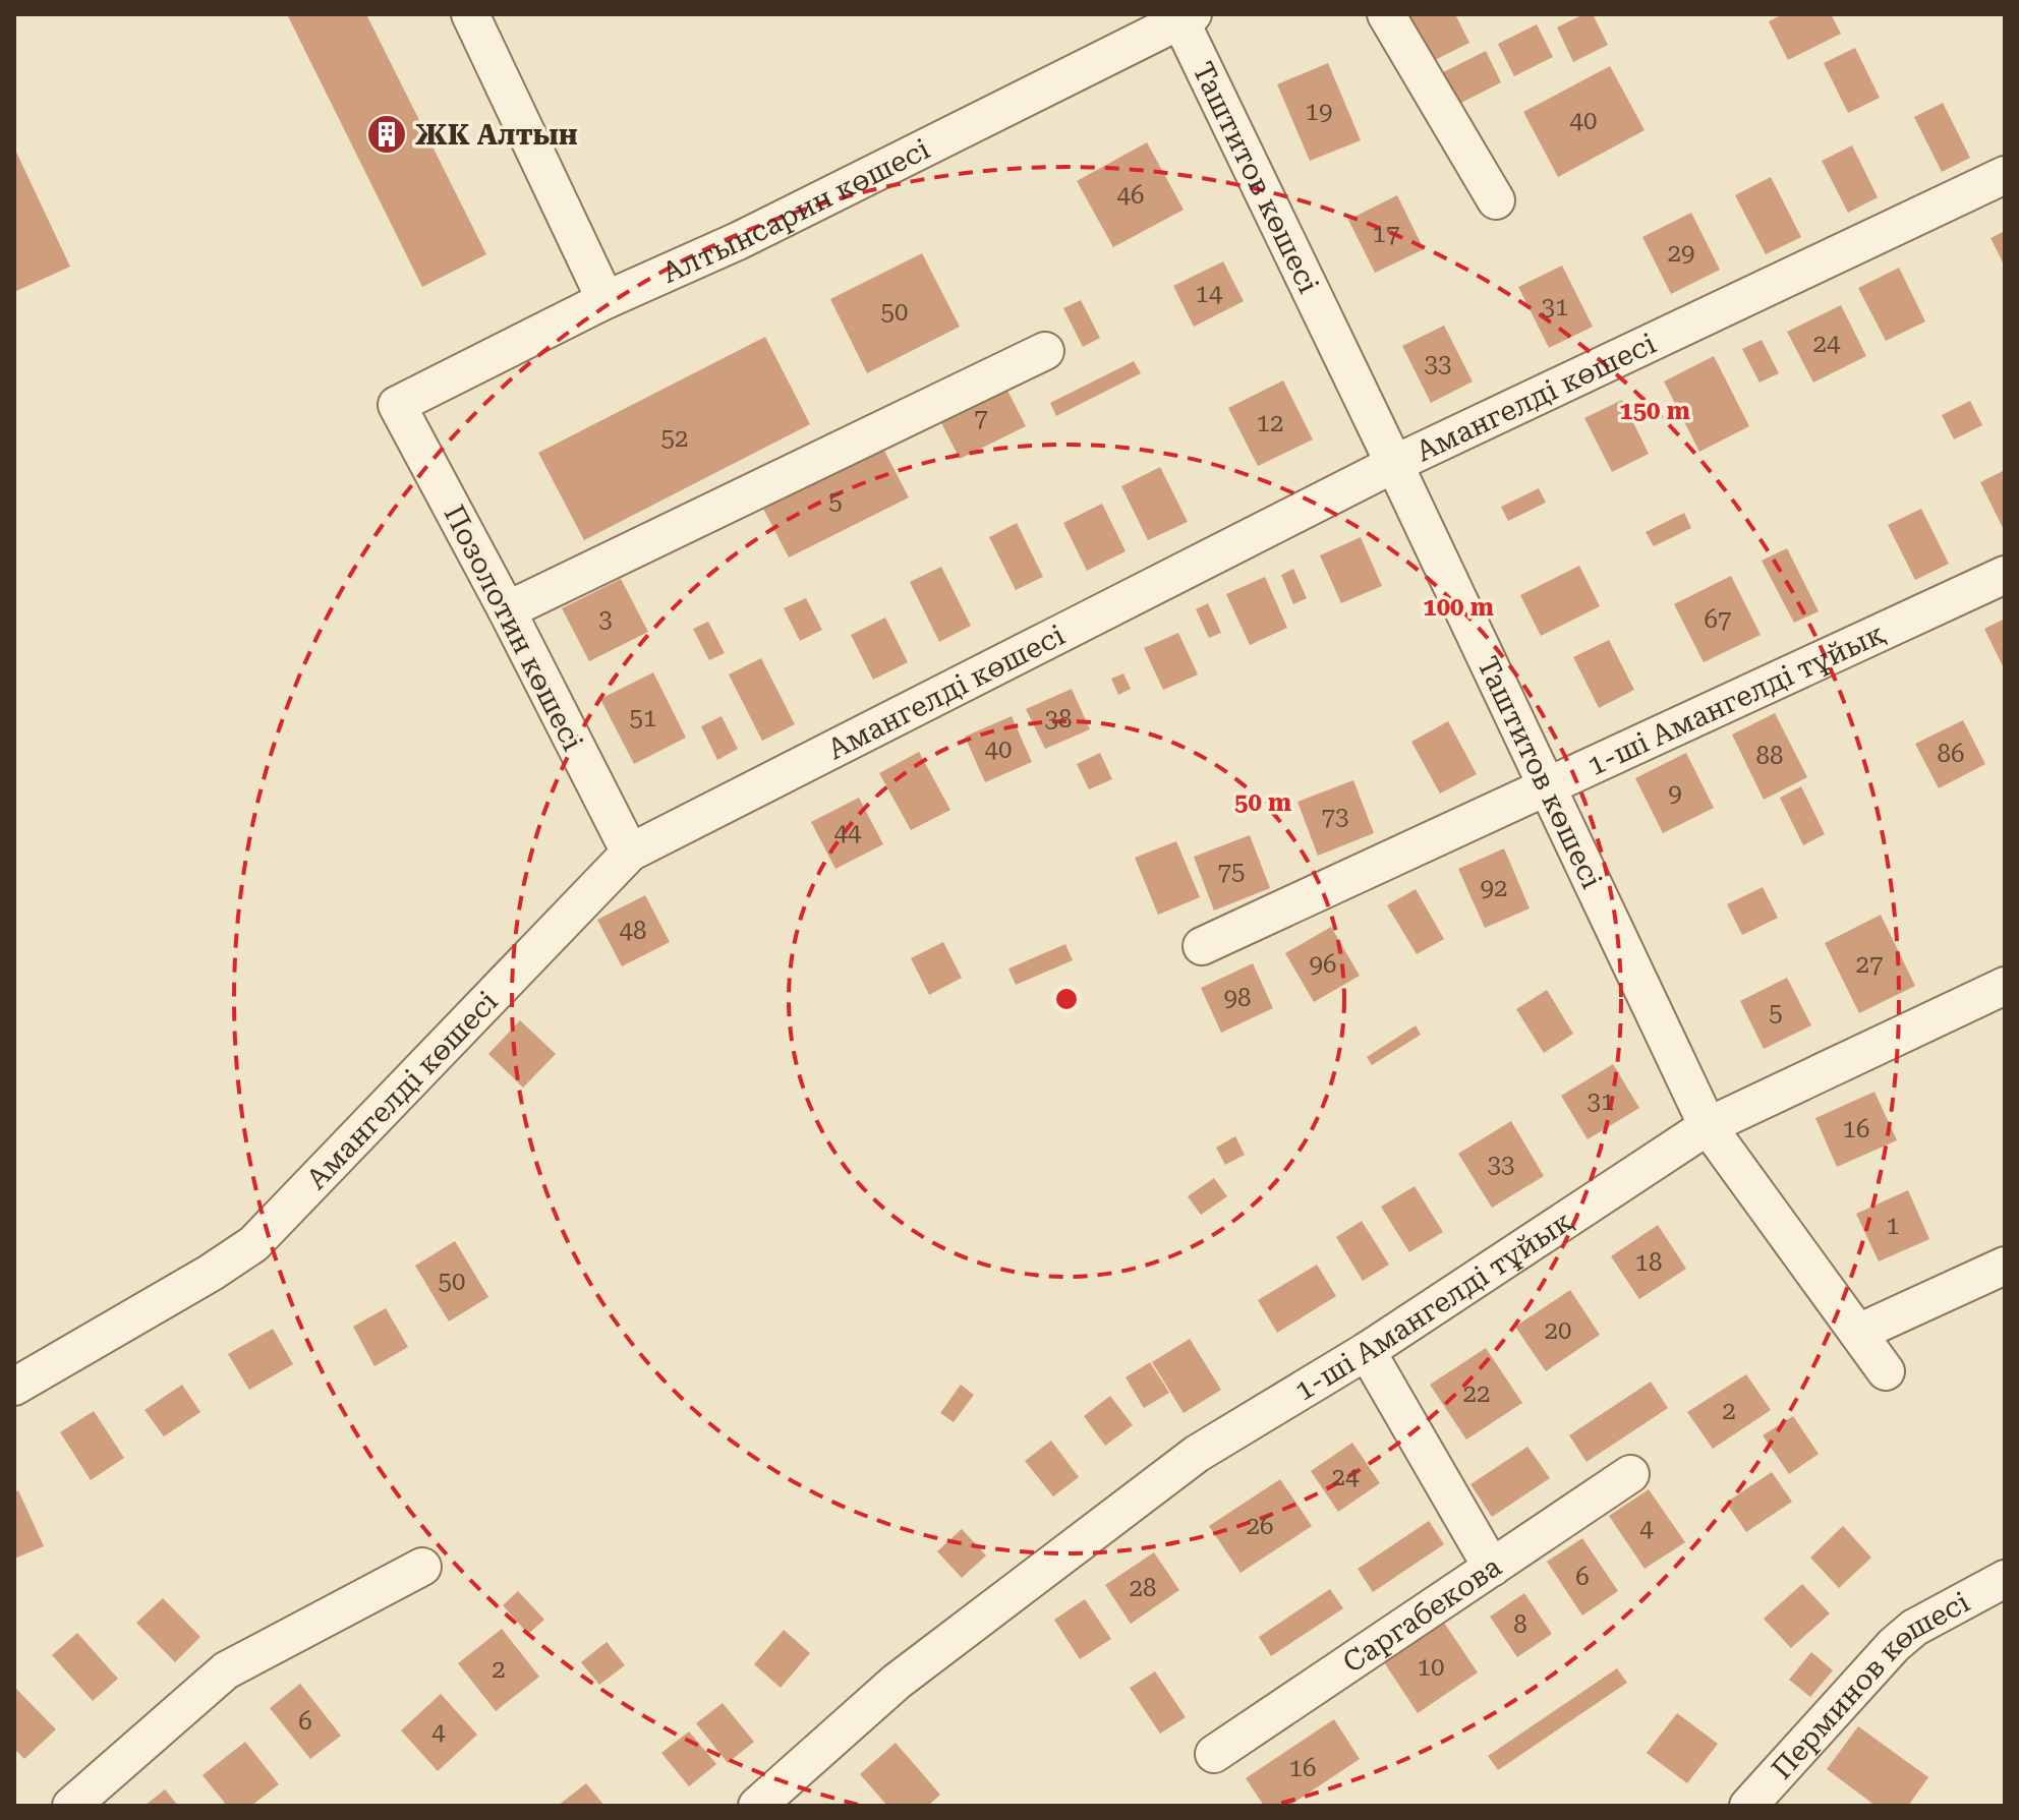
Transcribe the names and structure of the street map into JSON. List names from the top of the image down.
{
  "streets": {
    "street": [
      "Таштитов көшесі",
      "Алтынсарин көшесі",
      "Амангелді көшесі",
      "Позолотин көшесі",
      "1-ші Амангелді тұйық",
      "Саргабекова",
      "Перминов көшесі"
    ]
  },
  "crossings": [
    ["Таштитов көшесі", "Алтынсарин көшесі"],
    ["Таштитов көшесі", "Амангелді көшесі"],
    ["Таштитов көшесі", "1-ші Амангелді тұйық"],
    ["Алтынсарин көшесі", "Позолотин көшесі"],
    ["Амангелді көшесі", "Позолотин көшесі"]
  ],
  "places": {
    "building": ["ЖК Алтын"]
  },
  "house_numbers": [
    "19",
    "40",
    "46",
    "17",
    "29",
    "14",
    "31",
    "50",
    "24",
    "33",
    "7",
    "12",
    "52",
    "5",
    "3",
    "67",
    "51",
    "38",
    "40",
    "86",
    "88",
    "9",
    "73",
    "44",
    "75",
    "92",
    "48",
    "96",
    "27",
    "98",
    "5",
    "31",
    "16",
    "33",
    "1",
    "18",
    "50",
    "20",
    "22",
    "2",
    "24",
    "26",
    "4",
    "6",
    "28",
    "8",
    "10",
    "2",
    "6",
    "4",
    "16"
  ],
  "rings": ["150 m", "100 m", "50 m"]
}
